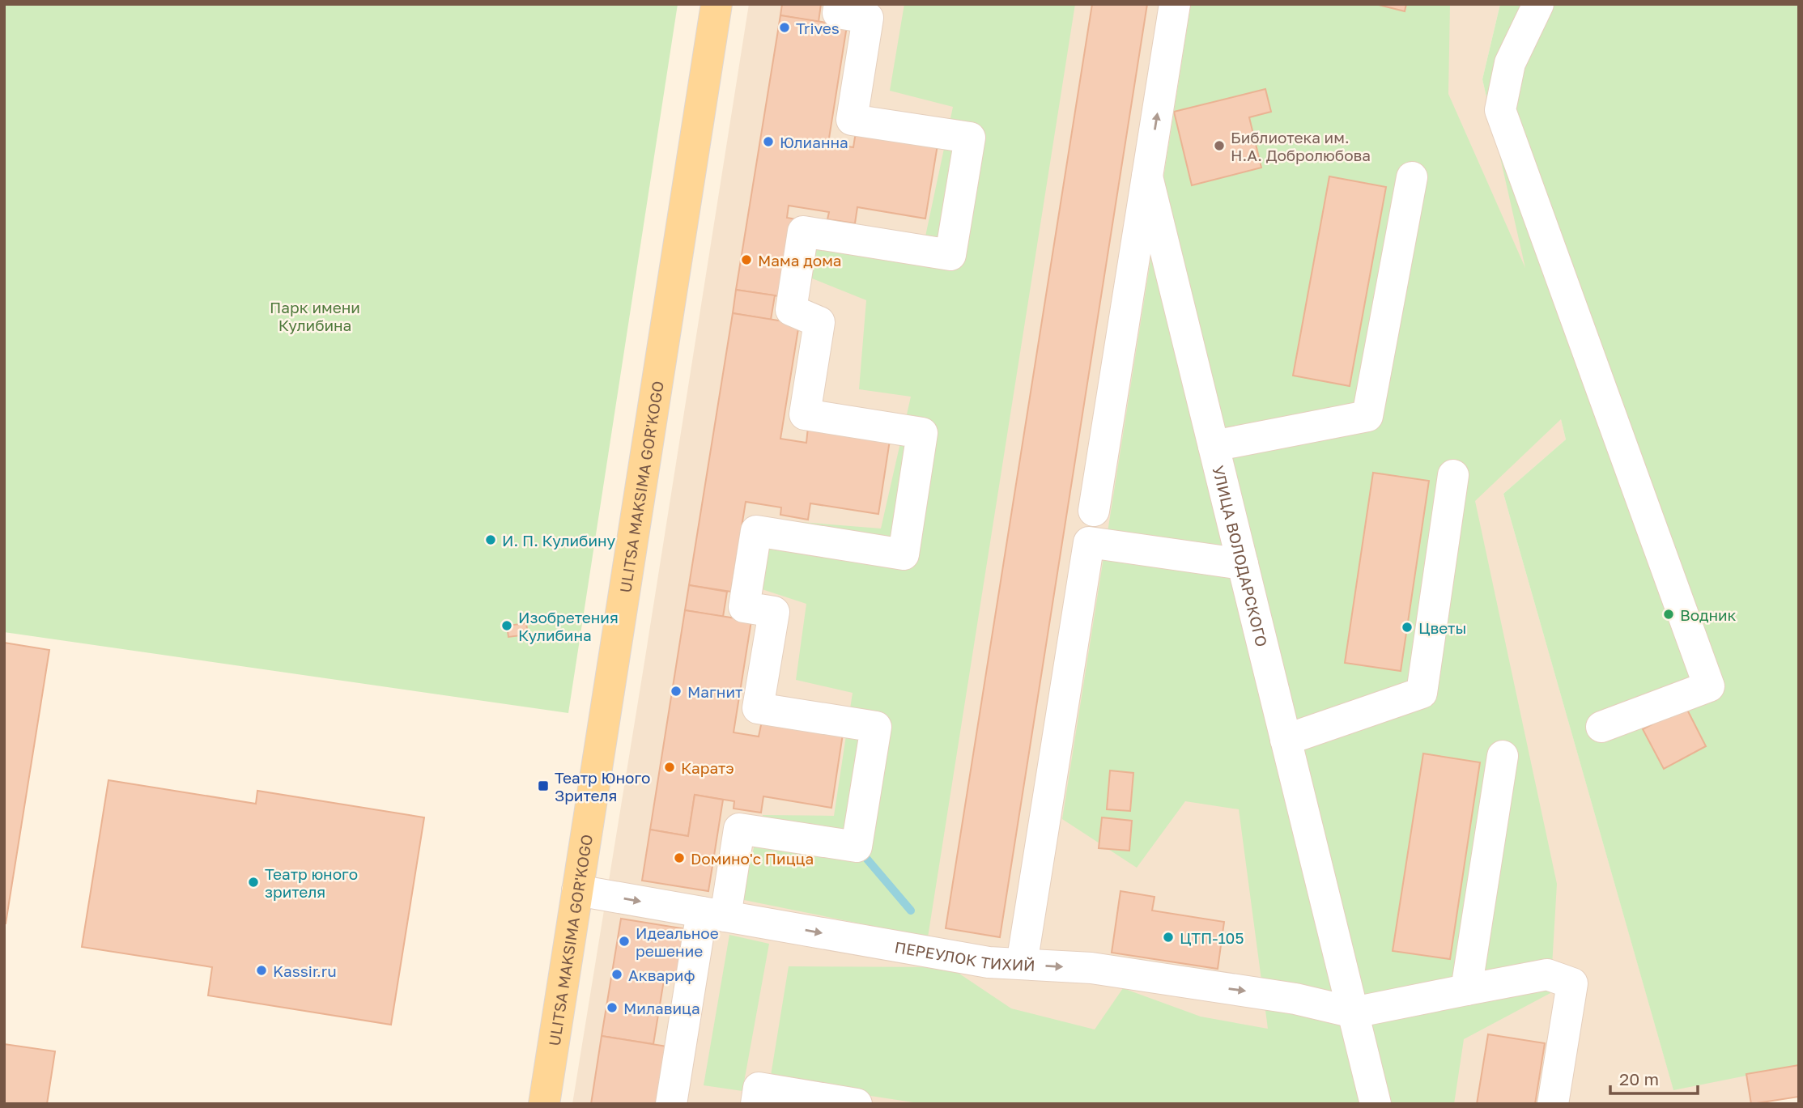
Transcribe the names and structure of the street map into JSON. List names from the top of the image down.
{
  "streets": {
    "main road": ["ULITSA MAKSIMA GOR'KOGO"],
    "street": ["УЛИЦА ВОЛОДАРСКОГО", "ПЕРЕУЛОК ТИХИЙ"]
  },
  "crossings": [
    ["ULITSA MAKSIMA GOR'KOGO", "ПЕРЕУЛОК ТИХИЙ"],
    ["УЛИЦА ВОЛОДАРСКОГО", "ПЕРЕУЛОК ТИХИЙ"]
  ],
  "one_way": ["ПЕРЕУЛОК ТИХИЙ"],
  "parks": ["Парк имени Кулибина"],
  "places": {
    "other": [
      "Trives",
      "Юлианна",
      "Библиотека им. Н.А. Добролюбова",
      "Мама дома",
      "И. П. Кулибину",
      "Водник",
      "Изобретения Кулибина",
      "Цветы",
      "Магнит",
      "Каратэ",
      "Dомино'с Пицца",
      "Театр юного зрителя",
      "ЦТП-105",
      "Идеальное решение",
      "Kassir.ru",
      "Аквариф",
      "Милавица"
    ],
    "transit": ["Театр Юного Зрителя"]
  },
  "scale_bar": "20 m"
}
